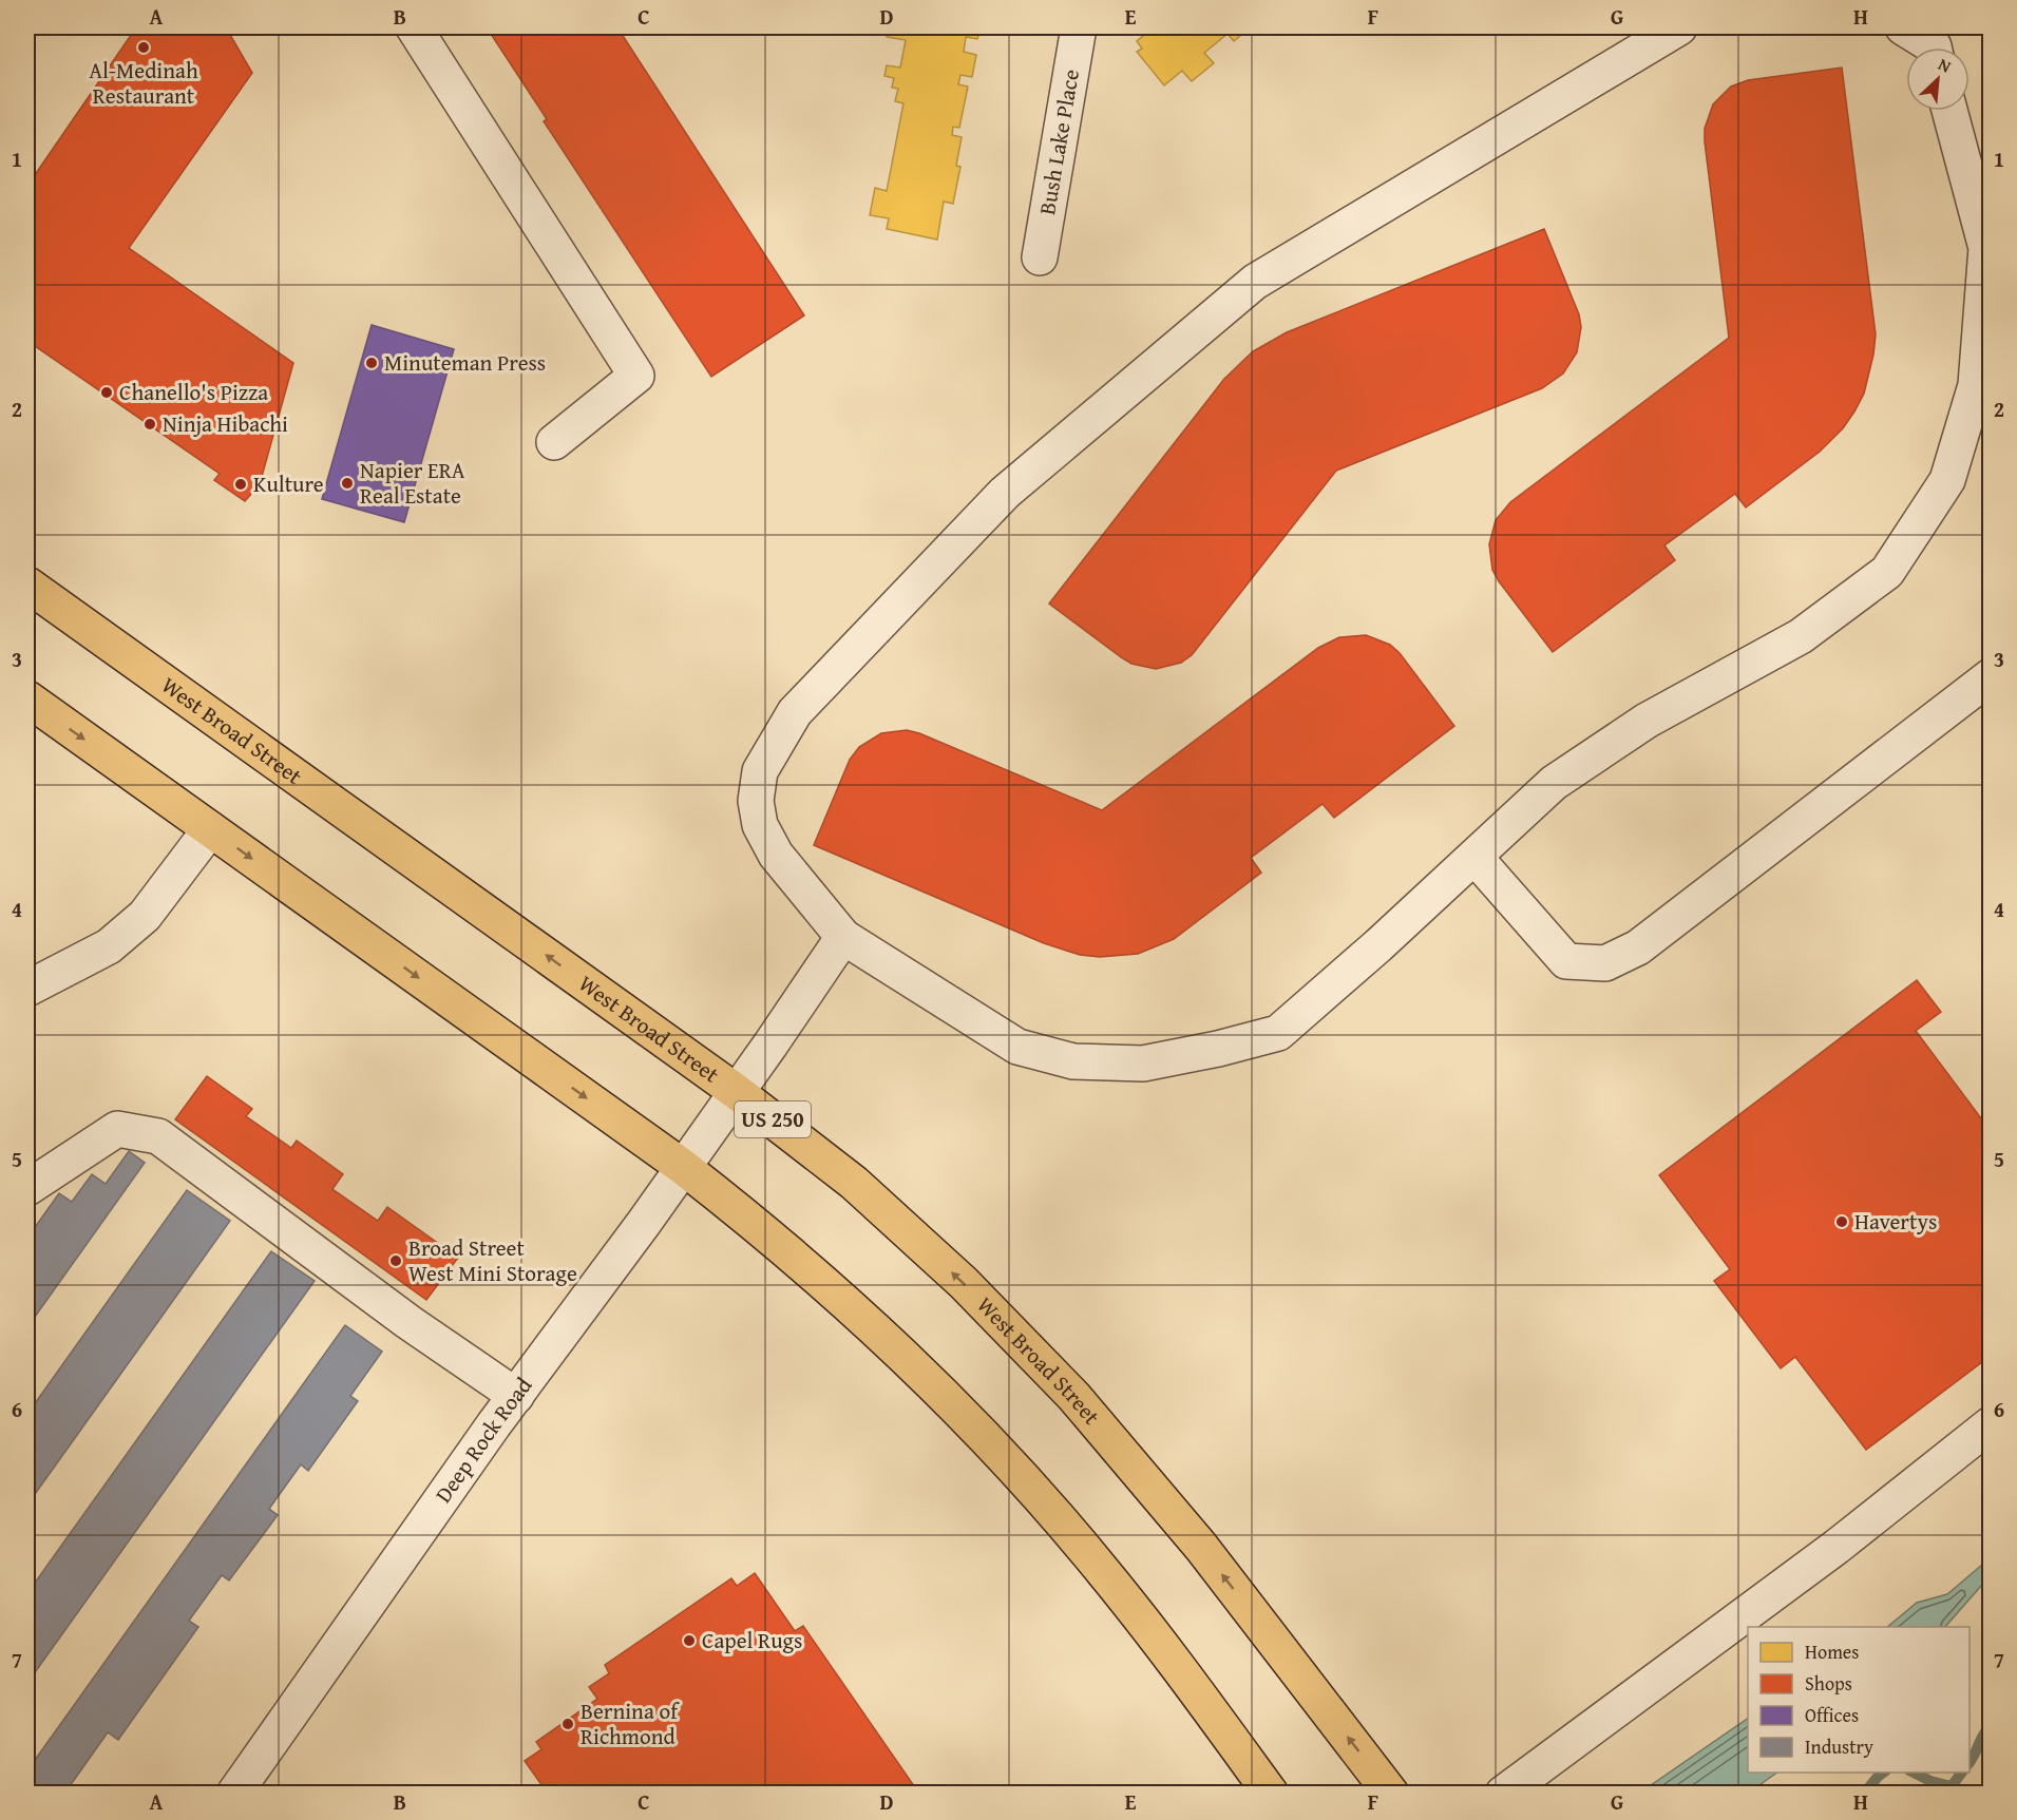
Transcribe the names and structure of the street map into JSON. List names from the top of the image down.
{
  "streets": {
    "main road": ["West Broad Street", "US 250"],
    "street": ["Bush Lake Place", "Deep Rock Road"]
  },
  "crossings": [
    ["West Broad Street", "Deep Rock Road"]
  ],
  "places": [
    "Al-Medinah Restaurant",
    "Minuteman Press",
    "Chanello's Pizza",
    "Ninja Hibachi",
    "Napier ERA Real Estate",
    "Kulture",
    "Havertys",
    "Broad Street West Mini Storage",
    "Capel Rugs",
    "Bernina of Richmond"
  ],
  "legend": [
    "Homes",
    "Shops",
    "Offices",
    "Industry"
  ],
  "north": "top right",
  "grid": {
    "columns": [
      "A",
      "B",
      "C",
      "D",
      "E",
      "F",
      "G",
      "H"
    ],
    "rows": [
      "1",
      "2",
      "3",
      "4",
      "5",
      "6",
      "7"
    ]
  }
}
